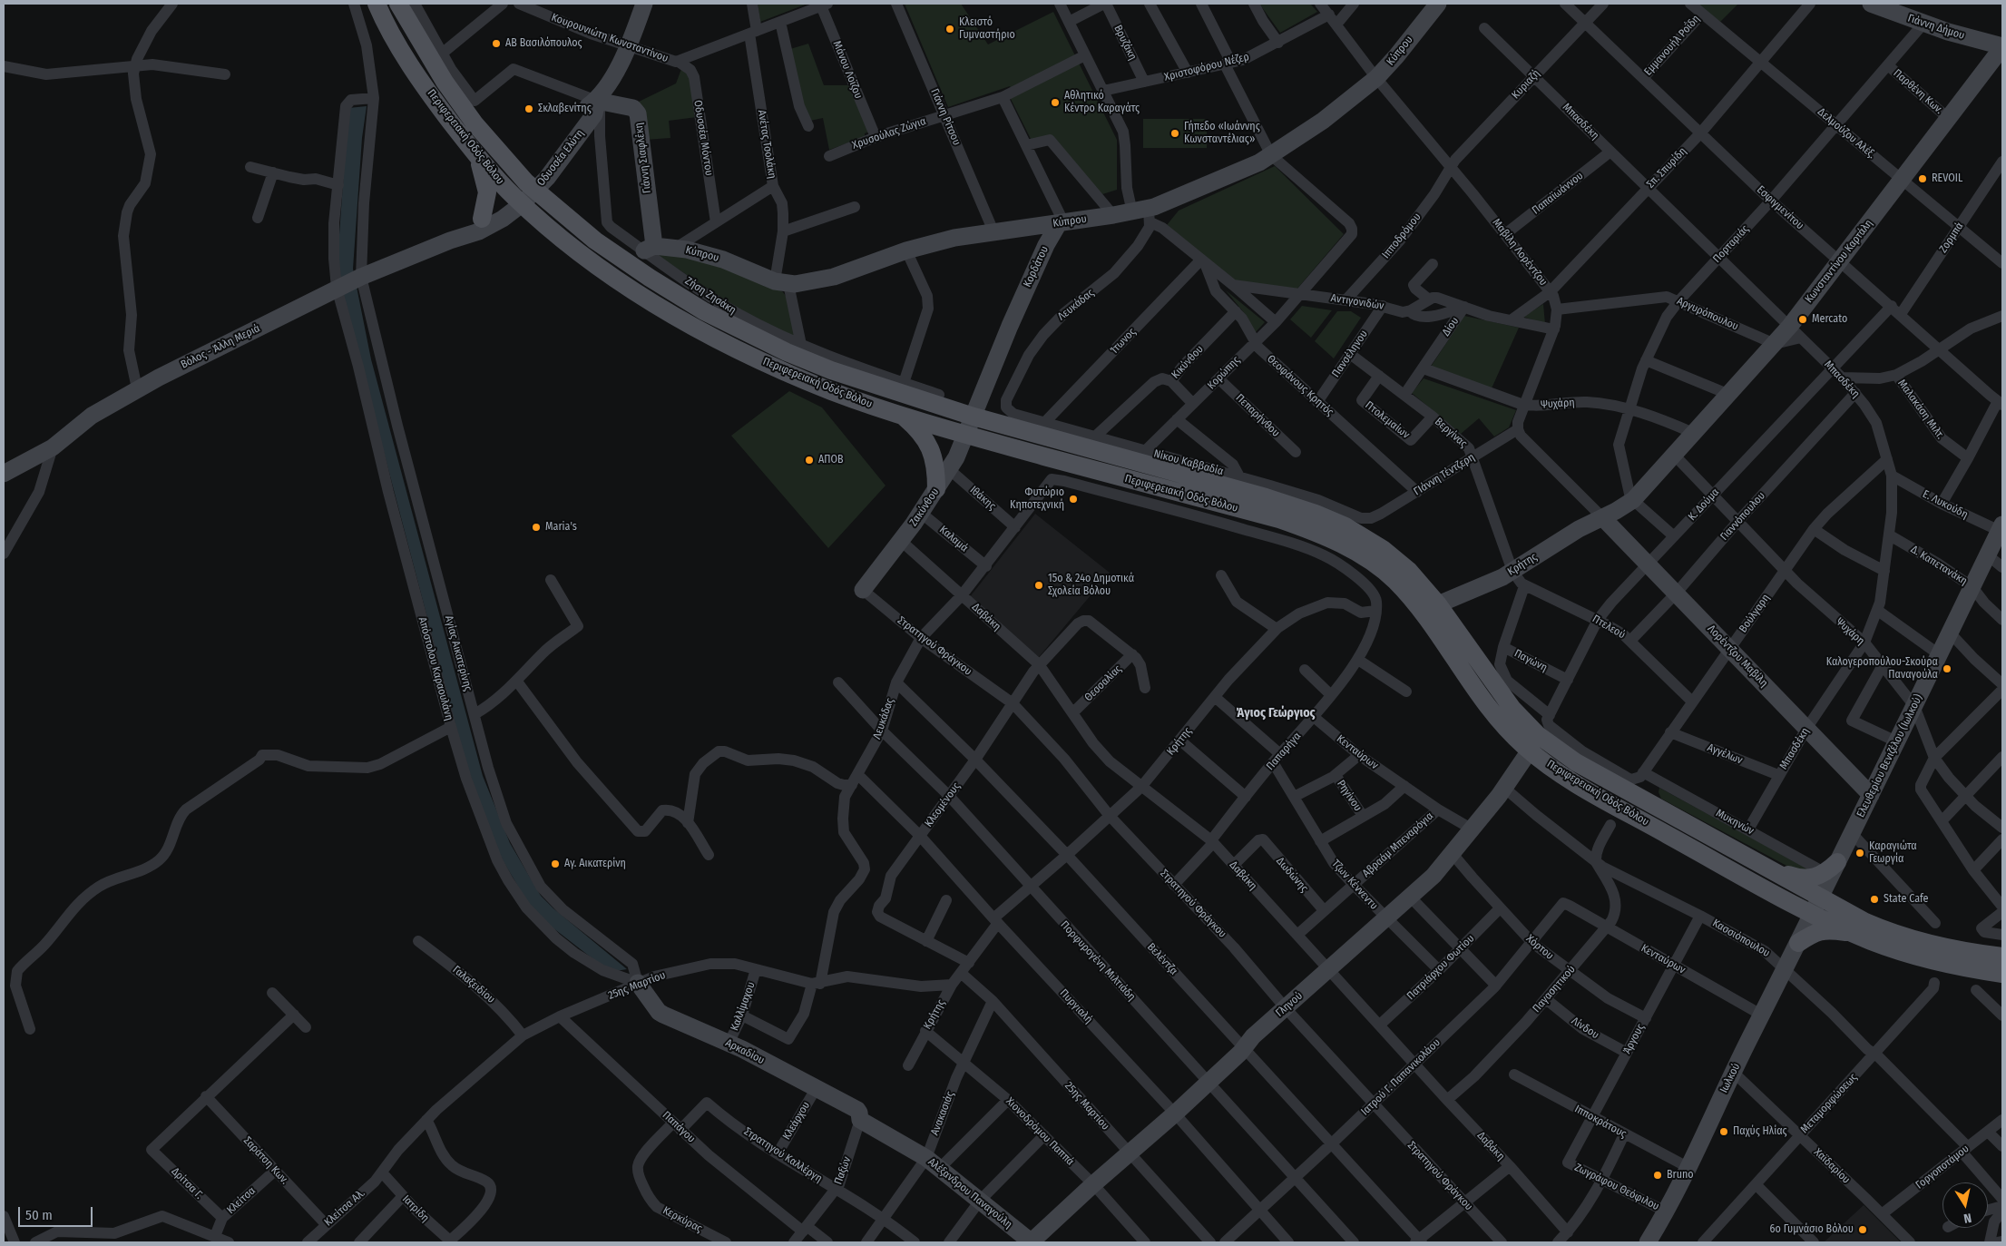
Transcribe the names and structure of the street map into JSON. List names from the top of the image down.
{
  "streets": {
    "main road": ["Περιφερειακή Οδός Βόλου"],
    "street": [
      "Γιάννη Δήμου",
      "Κουρουνιώτη Κωνσταντίνου",
      "Βρυζάκη",
      "Εμμανουήλ Ροΐδη",
      "Κύπρου",
      "Χριστοφόρου Νέζερ",
      "Μάνου Λοϊζου",
      "Κυριαζή",
      "Παρθένη Κων.",
      "Γιάννη Ρίτσου",
      "Μπασδέκη",
      "Χρυσούλας Ζώγια",
      "Δελμούζου Αλέξ.",
      "Οδυσσέα Μόντου",
      "Ανέτας Τσολάκη",
      "Οδυσσέα Ελύτη",
      "Γιάννη Σιαφλέκη",
      "Σπ. Σπυρίδη",
      "Παπαϊωάννου",
      "Εσφιγμενίτου",
      "Ιπποδρόμου",
      "Ζορμπά",
      "Πορταριάς",
      "Μαβίλη Λορέντζου",
      "Κωνσταντίνου Καρτάλη",
      "Κορδάτου",
      "Ζήση Ζησάκη",
      "Αντιγονιδών",
      "Λευκάδας",
      "Αργυρόπουλου",
      "Δίου",
      "Ίτωνος",
      "Βόλος - Άλλη Μεριά",
      "Πανσέληνου",
      "Κικύνθου",
      "Κορώπης",
      "Θεοφάνους Κρητός",
      "Ψυχάρη",
      "Μαλακάση Μιλτ.",
      "Πεπαρήνθου",
      "Πτολεμαίων",
      "Βεργίνας",
      "Νίκου Καββαδία",
      "ΓΙάννη Τέντζερη",
      "Ιθάκης",
      "Κ. Δούμα",
      "Ε. Λυκούδη",
      "Ζακύνθου",
      "Γιαννόπουλου",
      "Καλαμά",
      "Κρήτης",
      "Δ. Καπετανάκη",
      "Βούλγαρη",
      "Δαβάκη",
      "Πτελεού",
      "Στρατηγού Φράγκου",
      "Αγίας Αικατερίνης",
      "Λορέντζου Μαβίλη",
      "Παγώνη",
      "Απόστολου Καραουλάνη",
      "Θεσσαλίας",
      "Παπαρήγα",
      "Κενταύρων",
      "Αγγέλων",
      "Ελευθερίου Βενιζέλου (Ιωλκού)",
      "Ρηγίνου",
      "Κλεομένους",
      "Μυκηνών",
      "Αβραάμ Μπεναρόγια",
      "Δωδώνης",
      "Τζων Κέννεντυ",
      "Κασσιόπουλου",
      "Χόρτου",
      "Βελέντζα",
      "Πορφυρογένη Μιλτιάδη",
      "Πατριάρχου Φωτίου",
      "Γαλαξειδίου",
      "25ης Μαρτίου",
      "Παγασητικού",
      "Γληνού",
      "Καλλίμαχου",
      "Πυργιαλή",
      "Λίνδου",
      "Άργους",
      "Αρκαδίου",
      "Ιατρού Γ. Παπανικολάου",
      "Ιωλκού",
      "Μεταμορφώσεως",
      "Ανακασιάς",
      "Κλεάρχου",
      "Ιπποκράτους",
      "Παπάγου",
      "Χιονοδρόμου Παππά",
      "Στρατηγού Καλλέργη",
      "Σαράτση Κων.",
      "Χαϊδαρίου",
      "Γοργοποτάμου",
      "Παξών",
      "Δρίτσα Γ.",
      "Ζωγράφου Θεόφιλου",
      "Αλέξανδρου Παναγούλη",
      "Κλείτσα",
      "Κλείτσα Αλ.",
      "Ιατρίδη",
      "Κερκύρας"
    ]
  },
  "crossings": [
    ["Γιάννη Δήμου", "Πορταριάς"],
    ["Γιάννη Δήμου", "Κωνσταντίνου Καρτάλη"],
    ["Κουρουνιώτη Κωνσταντίνου", "Μάνου Λοϊζου"],
    ["Κουρουνιώτη Κωνσταντίνου", "Οδυσσέα Μόντου"],
    ["Κουρουνιώτη Κωνσταντίνου", "Ανέτας Τσολάκη"],
    ["Κουρουνιώτη Κωνσταντίνου", "Οδυσσέα Ελύτη"],
    ["Βρυζάκη", "Χριστοφόρου Νέζερ"],
    ["Εμμανουήλ Ροΐδη", "Δελμούζου Αλέξ."],
    ["Εμμανουήλ Ροΐδη", "Εσφιγμενίτου"],
    ["Κύπρου", "Γιάννη Ρίτσου"],
    ["Κύπρου", "Ανέτας Τσολάκη"],
    ["Κύπρου", "Γιάννη Σιαφλέκη"],
    ["Κύπρου", "Μαβίλη Λορέντζου"],
    ["Κύπρου", "Κορδάτου"],
    ["Κύπρου", "Ζήση Ζησάκη"],
    ["Κύπρου", "Λευκάδας"],
    ["Κύπρου", "Κορώπης"],
    ["Χριστοφόρου Νέζερ", "Μαβίλη Λορέντζου"],
    ["Μάνου Λοϊζου", "Χρυσούλας Ζώγια"],
    ["Κυριαζή", "Μπασδέκη"],
    ["Κυριαζή", "Εσφιγμενίτου"],
    ["Κυριαζή", "Ιπποδρόμου"],
    ["Κυριαζή", "Μαβίλη Λορέντζου"],
    ["Παρθένη Κων.", "Πορταριάς"],
    ["Παρθένη Κων.", "Κωνσταντίνου Καρτάλη"],
    ["Γιάννη Ρίτσου", "Χρυσούλας Ζώγια"],
    ["Μπασδέκη", "Σπ. Σπυρίδη"],
    ["Μπασδέκη", "Παπαϊωάννου"],
    ["Μπασδέκη", "Πορταριάς"],
    ["Μπασδέκη", "Κωνσταντίνου Καρτάλη"],
    ["Μπασδέκη", "Ψυχάρη"],
    ["Μπασδέκη", "Κ. Δούμα"],
    ["Μπασδέκη", "Ε. Λυκούδη"],
    ["Μπασδέκη", "Γιαννόπουλου"],
    ["Μπασδέκη", "Δ. Καπετανάκη"],
    ["Μπασδέκη", "Βούλγαρη"],
    ["Μπασδέκη", "Λορέντζου Μαβίλη"],
    ["Μπασδέκη", "Αγγέλων"],
    ["Μπασδέκη", "Μυκηνών"],
    ["Δελμούζου Αλέξ.", "Σπ. Σπυρίδη"],
    ["Δελμούζου Αλέξ.", "Ζορμπά"],
    ["Δελμούζου Αλέξ.", "Πορταριάς"],
    ["Δελμούζου Αλέξ.", "Κωνσταντίνου Καρτάλη"],
    ["Περιφερειακή Οδός Βόλου", "Οδυσσέα Ελύτη"],
    ["Περιφερειακή Οδός Βόλου", "Κορδάτου"],
    ["Περιφερειακή Οδός Βόλου", "Βόλος - Άλλη Μεριά"],
    ["Περιφερειακή Οδός Βόλου", "Ζακύνθου"],
    ["Περιφερειακή Οδός Βόλου", "Κρήτης"],
    ["Περιφερειακή Οδός Βόλου", "Ελευθερίου Βενιζέλου (Ιωλκού)"],
    ["Περιφερειακή Οδός Βόλου", "Γληνού"],
    ["Περιφερειακή Οδός Βόλου", "Ιωλκού"],
    ["Οδυσσέα Ελύτη", "Γιάννη Σιαφλέκη"],
    ["Οδυσσέα Ελύτη", "Ζήση Ζησάκη"],
    ["Οδυσσέα Ελύτη", "Βόλος - Άλλη Μεριά"],
    ["Γιάννη Σιαφλέκη", "Ζήση Ζησάκη"],
    ["Σπ. Σπυρίδη", "Εσφιγμενίτου"],
    ["Σπ. Σπυρίδη", "Μαβίλη Λορέντζου"],
    ["Παπαϊωάννου", "Μαβίλη Λορέντζου"],
    ["Εσφιγμενίτου", "Ζορμπά"],
    ["Εσφιγμενίτου", "Πορταριάς"],
    ["Εσφιγμενίτου", "Κωνσταντίνου Καρτάλη"],
    ["Εσφιγμενίτου", "Κ. Δούμα"],
    ["Ιπποδρόμου", "Μαβίλη Λορέντζου"],
    ["Ιπποδρόμου", "Αντιγονιδών"],
    ["Πορταριάς", "Κωνσταντίνου Καρτάλη"],
    ["Πορταριάς", "Αργυρόπουλου"],
    ["Πορταριάς", "Ψυχάρη"],
    ["Μαβίλη Λορέντζου", "Αργυρόπουλου"],
    ["Κωνσταντίνου Καρτάλη", "Αργυρόπουλου"],
    ["Κωνσταντίνου Καρτάλη", "Ψυχάρη"],
    ["Κωνσταντίνου Καρτάλη", "Κρήτης"],
    ["Κωνσταντίνου Καρτάλη", "Λορέντζου Μαβίλη"],
    ["Κορδάτου", "Ζακύνθου"],
    ["Αντιγονιδών", "Δίου"],
    ["Αντιγονιδών", "Πανσέληνου"],
    ["Αντιγονιδών", "Κορώπης"],
    ["Λευκάδας", "Νίκου Καββαδία"],
    ["Λευκάδας", "Ιθάκης"],
    ["Λευκάδας", "Καλαμά"],
    ["Λευκάδας", "Δαβάκη"],
    ["Λευκάδας", "Στρατηγού Φράγκου"],
    ["Λευκάδας", "Παπαρήγα"],
    ["Λευκάδας", "Βελέντζα"],
    ["Λευκάδας", "Πορφυρογένη Μιλτιάδη"],
    ["Λευκάδας", "25ης Μαρτίου"],
    ["Λευκάδας", "Πυργιαλή"],
    ["Δίου", "Ψυχάρη"],
    ["Δίου", "Βεργίνας"],
    ["Ίτωνος", "Θεοφάνους Κρητός"],
    ["Ίτωνος", "Νίκου Καββαδία"],
    ["Βόλος - Άλλη Μεριά", "Αγίας Αικατερίνης"],
    ["Βόλος - Άλλη Μεριά", "Απόστολου Καραουλάνη"],
    ["Πανσέληνου", "Θεοφάνους Κρητός"],
    ["Πανσέληνου", "Βεργίνας"],
    ["Κικύνθου", "Θεοφάνους Κρητός"],
    ["Κικύνθου", "Νίκου Καββαδία"],
    ["Κορώπης", "Θεοφάνους Κρητός"],
    ["Κορώπης", "Πεπαρήνθου"],
    ["Κορώπης", "Νίκου Καββαδία"],
    ["Θεοφάνους Κρητός", "ΓΙάννη Τέντζερη"],
    ["Ψυχάρη", "Κ. Δούμα"],
    ["Ψυχάρη", "Γιαννόπουλου"],
    ["Ψυχάρη", "Βούλγαρη"],
    ["Ψυχάρη", "Ελευθερίου Βενιζέλου (Ιωλκού)"],
    ["Πτολεμαίων", "Βεργίνας"],
    ["Βεργίνας", "ΓΙάννη Τέντζερη"],
    ["Βεργίνας", "Κρήτης"],
    ["Βεργίνας", "Πτελεού"],
    ["Νίκου Καββαδία", "ΓΙάννη Τέντζερη"],
    ["Ιθάκης", "Ζακύνθου"],
    ["Κ. Δούμα", "Πτελεού"],
    ["Κ. Δούμα", "Λορέντζου Μαβίλη"],
    ["Κ. Δούμα", "Παγώνη"],
    ["Κ. Δούμα", "Μυκηνών"],
    ["Ε. Λυκούδη", "Ελευθερίου Βενιζέλου (Ιωλκού)"],
    ["Ζακύνθου", "Καλαμά"],
    ["Ζακύνθου", "Δαβάκη"],
    ["Ζακύνθου", "Στρατηγού Φράγκου"],
    ["Γιαννόπουλου", "Πτελεού"],
    ["Γιαννόπουλου", "Λορέντζου Μαβίλη"],
    ["Κρήτης", "Δαβάκη"],
    ["Κρήτης", "Πτελεού"],
    ["Κρήτης", "Στρατηγού Φράγκου"],
    ["Κρήτης", "Λορέντζου Μαβίλη"],
    ["Κρήτης", "Παπαρήγα"],
    ["Κρήτης", "Κλεομένους"],
    ["Κρήτης", "Τζων Κέννεντυ"],
    ["Κρήτης", "Βελέντζα"],
    ["Κρήτης", "Πορφυρογένη Μιλτιάδη"],
    ["Κρήτης", "25ης Μαρτίου"],
    ["Κρήτης", "Πυργιαλή"],
    ["Κρήτης", "Χιονοδρόμου Παππά"],
    ["Δ. Καπετανάκη", "Ελευθερίου Βενιζέλου (Ιωλκού)"],
    ["Βούλγαρη", "Πτελεού"],
    ["Βούλγαρη", "Λορέντζου Μαβίλη"],
    ["Βούλγαρη", "Αγγέλων"],
    ["Βούλγαρη", "Μυκηνών"],
    ["Δαβάκη", "Θεσσαλίας"],
    ["Δαβάκη", "Παπαρήγα"],
    ["Δαβάκη", "Κλεομένους"],
    ["Δαβάκη", "Αβραάμ Μπεναρόγια"],
    ["Δαβάκη", "Δωδώνης"],
    ["Δαβάκη", "Πατριάρχου Φωτίου"],
    ["Δαβάκη", "Παγασητικού"],
    ["Δαβάκη", "Γληνού"],
    ["Δαβάκη", "Ιατρού Γ. Παπανικολάου"],
    ["Πτελεού", "Παγώνη"],
    ["Στρατηγού Φράγκου", "Παπαρήγα"],
    ["Στρατηγού Φράγκου", "Κλεομένους"],
    ["Στρατηγού Φράγκου", "Γληνού"],
    ["Στρατηγού Φράγκου", "Ιατρού Γ. Παπανικολάου"],
    ["Αγίας Αικατερίνης", "Απόστολου Καραουλάνη"],
    ["Αγίας Αικατερίνης", "25ης Μαρτίου"],
    ["Αγίας Αικατερίνης", "Αρκαδίου"],
    ["Λορέντζου Μαβίλη", "Ελευθερίου Βενιζέλου (Ιωλκού)"],
    ["Παγώνη", "Μυκηνών"],
    ["Απόστολου Καραουλάνη", "25ης Μαρτίου"],
    ["Απόστολου Καραουλάνη", "Αρκαδίου"],
    ["Θεσσαλίας", "Κλεομένους"],
    ["Παπαρήγα", "Κενταύρων"],
    ["Παπαρήγα", "Τζων Κέννεντυ"],
    ["Κενταύρων", "Αβραάμ Μπεναρόγια"],
    ["Κενταύρων", "Παγασητικού"],
    ["Κενταύρων", "Γληνού"],
    ["Κενταύρων", "Άργους"],
    ["Κενταύρων", "Ιατρού Γ. Παπανικολάου"],
    ["Κενταύρων", "Ιωλκού"],
    ["Ελευθερίου Βενιζέλου (Ιωλκού)", "Μυκηνών"],
    ["Ελευθερίου Βενιζέλου (Ιωλκού)", "Ιωλκού"],
    ["Κλεομένους", "Βελέντζα"],
    ["Κλεομένους", "Πορφυρογένη Μιλτιάδη"],
    ["Κλεομένους", "Πυργιαλή"],
    ["Αβραάμ Μπεναρόγια", "Δωδώνης"],
    ["Αβραάμ Μπεναρόγια", "Τζων Κέννεντυ"],
    ["Τζων Κέννεντυ", "Πατριάρχου Φωτίου"],
    ["Τζων Κέννεντυ", "Γληνού"],
    ["Κασσιόπουλου", "Παγασητικού"],
    ["Κασσιόπουλου", "Γληνού"],
    ["Κασσιόπουλου", "Άργους"],
    ["Κασσιόπουλου", "Ιωλκού"],
    ["Κασσιόπουλου", "Μεταμορφώσεως"],
    ["Κασσιόπουλου", "Γοργοποτάμου"],
    ["Χόρτου", "Πατριάρχου Φωτίου"],
    ["Χόρτου", "Παγασητικού"],
    ["Χόρτου", "Γληνού"],
    ["Χόρτου", "Άργους"],
    ["Χόρτου", "Ιατρού Γ. Παπανικολάου"],
    ["Βελέντζα", "Γληνού"],
    ["Βελέντζα", "Ιατρού Γ. Παπανικολάου"],
    ["Πορφυρογένη Μιλτιάδη", "Γληνού"],
    ["Πορφυρογένη Μιλτιάδη", "Ιατρού Γ. Παπανικολάου"],
    ["Γαλαξειδίου", "25ης Μαρτίου"],
    ["25ης Μαρτίου", "Γληνού"],
    ["25ης Μαρτίου", "Καλλίμαχου"],
    ["25ης Μαρτίου", "Αρκαδίου"],
    ["25ης Μαρτίου", "Ανακασιάς"],
    ["25ης Μαρτίου", "Παπάγου"],
    ["25ης Μαρτίου", "Κλείτσα Αλ."],
    ["25ης Μαρτίου", "Ιατρίδη"],
    ["Παγασητικού", "Λίνδου"],
    ["Γληνού", "Πυργιαλή"],
    ["Γληνού", "Χιονοδρόμου Παππά"],
    ["Γληνού", "Αλέξανδρου Παναγούλη"],
    ["Καλλίμαχου", "Αρκαδίου"],
    ["Πυργιαλή", "Ιατρού Γ. Παπανικολάου"],
    ["Λίνδου", "Άργους"],
    ["Άργους", "Ιπποκράτους"],
    ["Άργους", "Ζωγράφου Θεόφιλου"],
    ["Αρκαδίου", "Κλεάρχου"],
    ["Αρκαδίου", "Παξών"],
    ["Αρκαδίου", "Αλέξανδρου Παναγούλη"],
    ["Ιωλκού", "Ιπποκράτους"],
    ["Ιωλκού", "Χαϊδαρίου"],
    ["Ιωλκού", "Ζωγράφου Θεόφιλου"],
    ["Μεταμορφώσεως", "Χαϊδαρίου"],
    ["Ανακασιάς", "Χιονοδρόμου Παππά"],
    ["Ανακασιάς", "Στρατηγού Καλλέργη"],
    ["Ανακασιάς", "Αλέξανδρου Παναγούλη"],
    ["Κλεάρχου", "Στρατηγού Καλλέργη"],
    ["Παπάγου", "Στρατηγού Καλλέργη"],
    ["Παπάγου", "Παξών"],
    ["Παπάγου", "Κερκύρας"],
    ["Στρατηγού Καλλέργη", "Παξών"],
    ["Στρατηγού Καλλέργη", "Κερκύρας"],
    ["Σαράτση Κων.", "Δρίτσα Γ."],
    ["Σαράτση Κων.", "Κλείτσα"],
    ["Σαράτση Κων.", "Κλείτσα Αλ."],
    ["Χαϊδαρίου", "Γοργοποτάμου"],
    ["Παξών", "Αλέξανδρου Παναγούλη"],
    ["Δρίτσα Γ.", "Κλείτσα"],
    ["Κλείτσα Αλ.", "Ιατρίδη"]
  ],
  "districts": ["Άγιος Γεώργιος"],
  "places": [
    "Κλειστό Γυμναστήριο",
    "ΑΒ Βασιλόπουλος",
    "Αθλητικό Κέντρο Καραγάτς",
    "Σκλαβενίτης",
    "Γήπεδο «Ιωάννης Κωνσταντέλιας»",
    "REVOIL",
    "Mercato",
    "ΑΠΟΒ",
    "Φυτώριο Κηποτεχνική",
    "Maria's",
    "15ο & 24ο Δημοτικά Σχολεία Βόλου",
    "Καλογεροπούλου-Σκούρα Παναγούλα",
    "Καραγιώτα Γεωργία",
    "Αγ. Αικατερίνη",
    "State Cafe",
    "Παχύς Ηλίας",
    "Bruno",
    "6ο Γυμνάσιο Βόλου"
  ],
  "scale_bar": "50 m",
  "north": "bottom"
}
